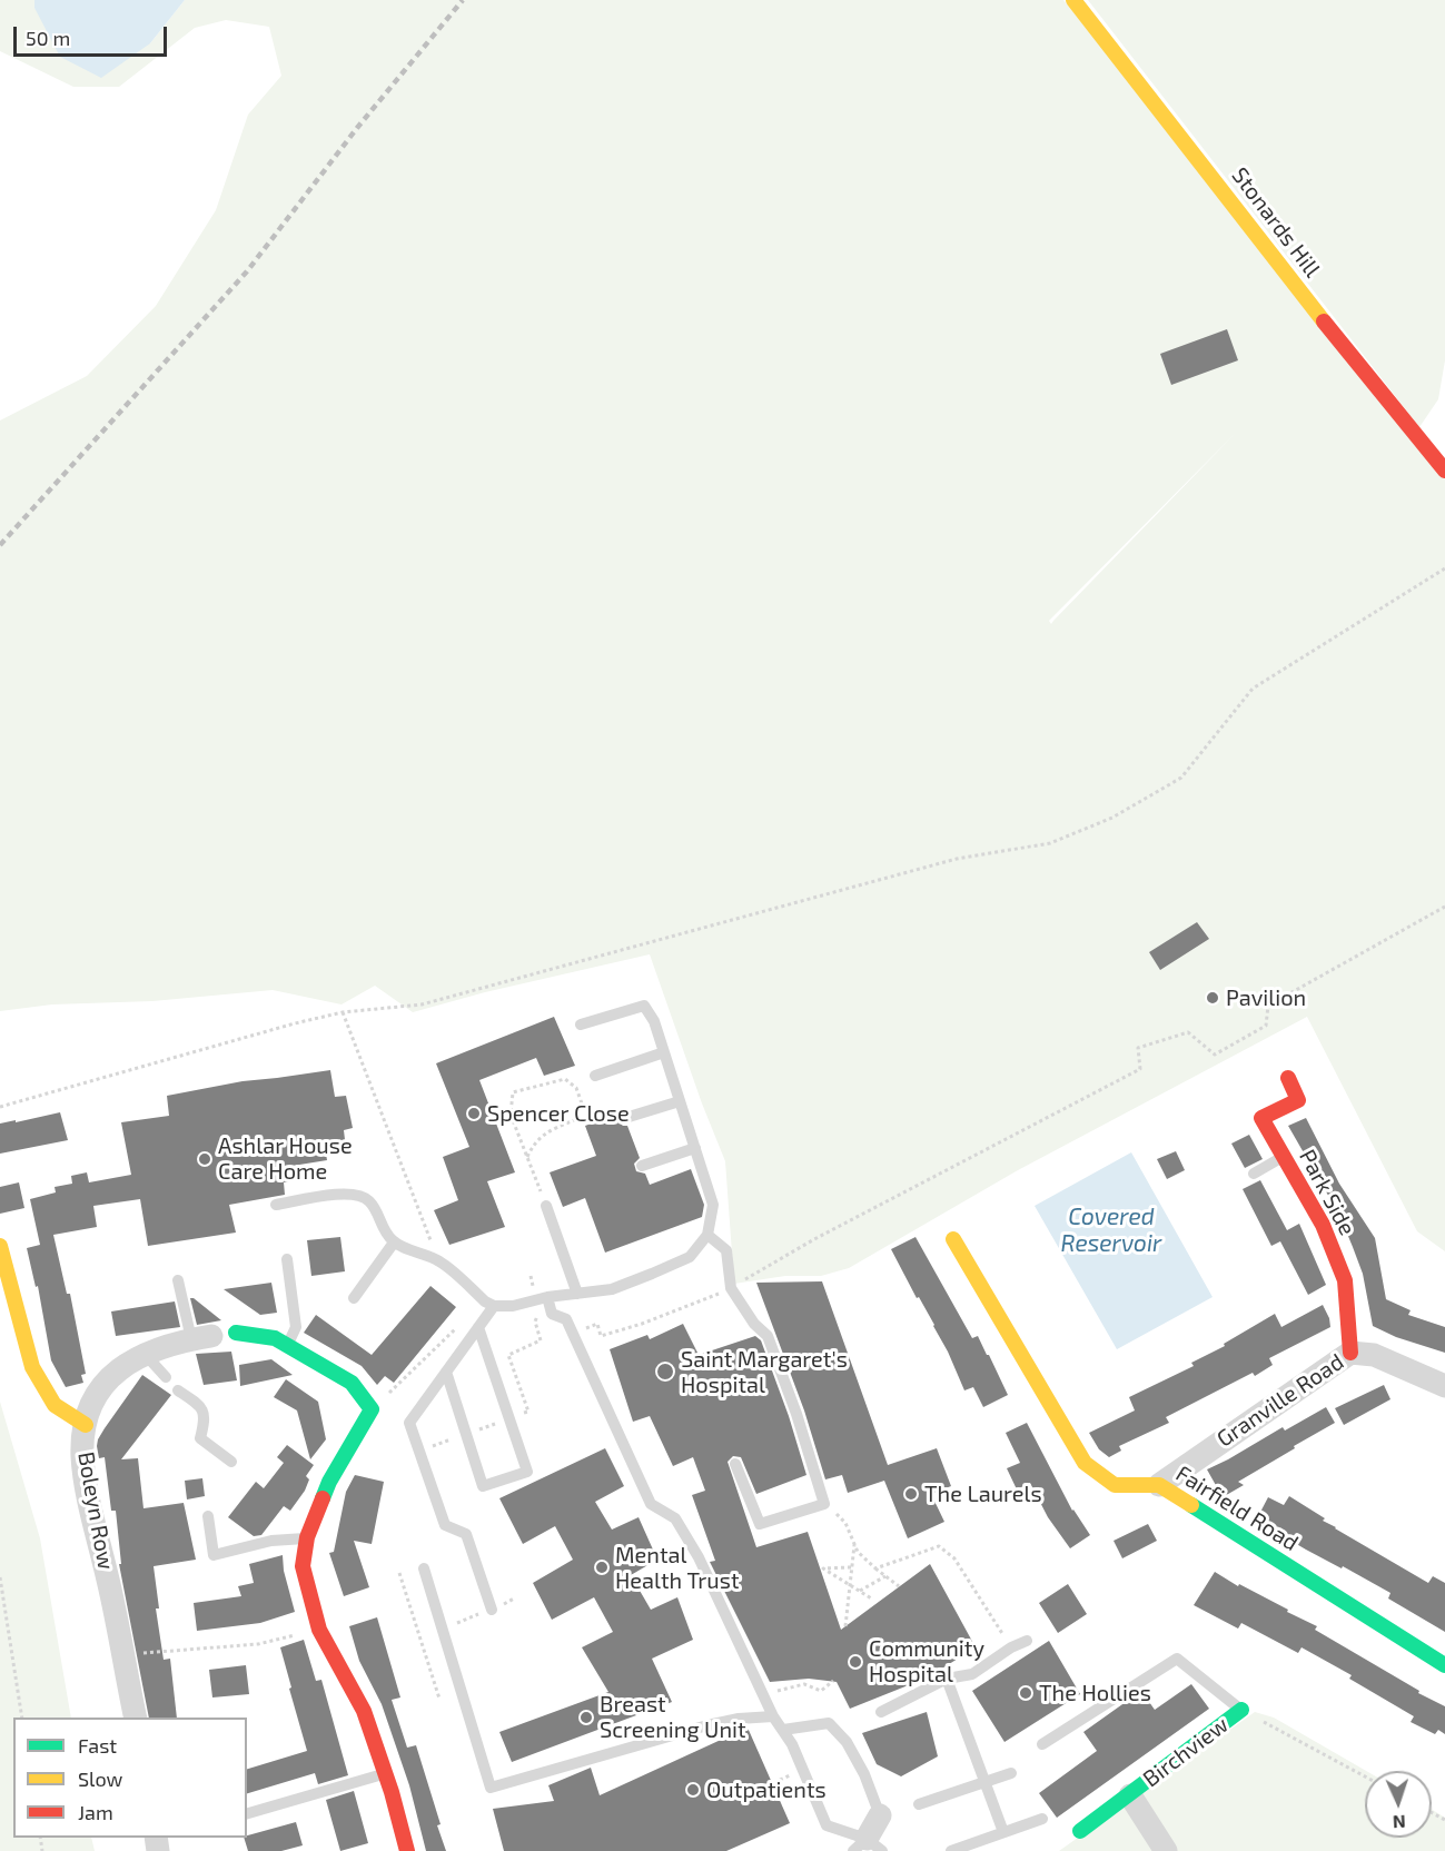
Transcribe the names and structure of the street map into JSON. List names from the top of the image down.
{
  "streets": {
    "street": [
      "Stonards Hill",
      "Park Side",
      "Granville Road",
      "Fairfield Road",
      "Boleyn Row",
      "Birchview"
    ]
  },
  "crossings": [
    ["Park Side", "Granville Road"],
    ["Granville Road", "Fairfield Road"]
  ],
  "water": ["Covered Reservoir"],
  "places": [
    "Pavilion",
    "Spencer Close",
    "Ashlar House Care Home",
    "Saint Margaret's Hospital",
    "The Laurels",
    "Mental Health Trust",
    "Community Hospital",
    "The Hollies",
    "Breast Screening Unit",
    "Outpatients"
  ],
  "legend": ["Fast", "Slow", "Jam"],
  "scale_bar": "50 m",
  "north": "bottom"
}
